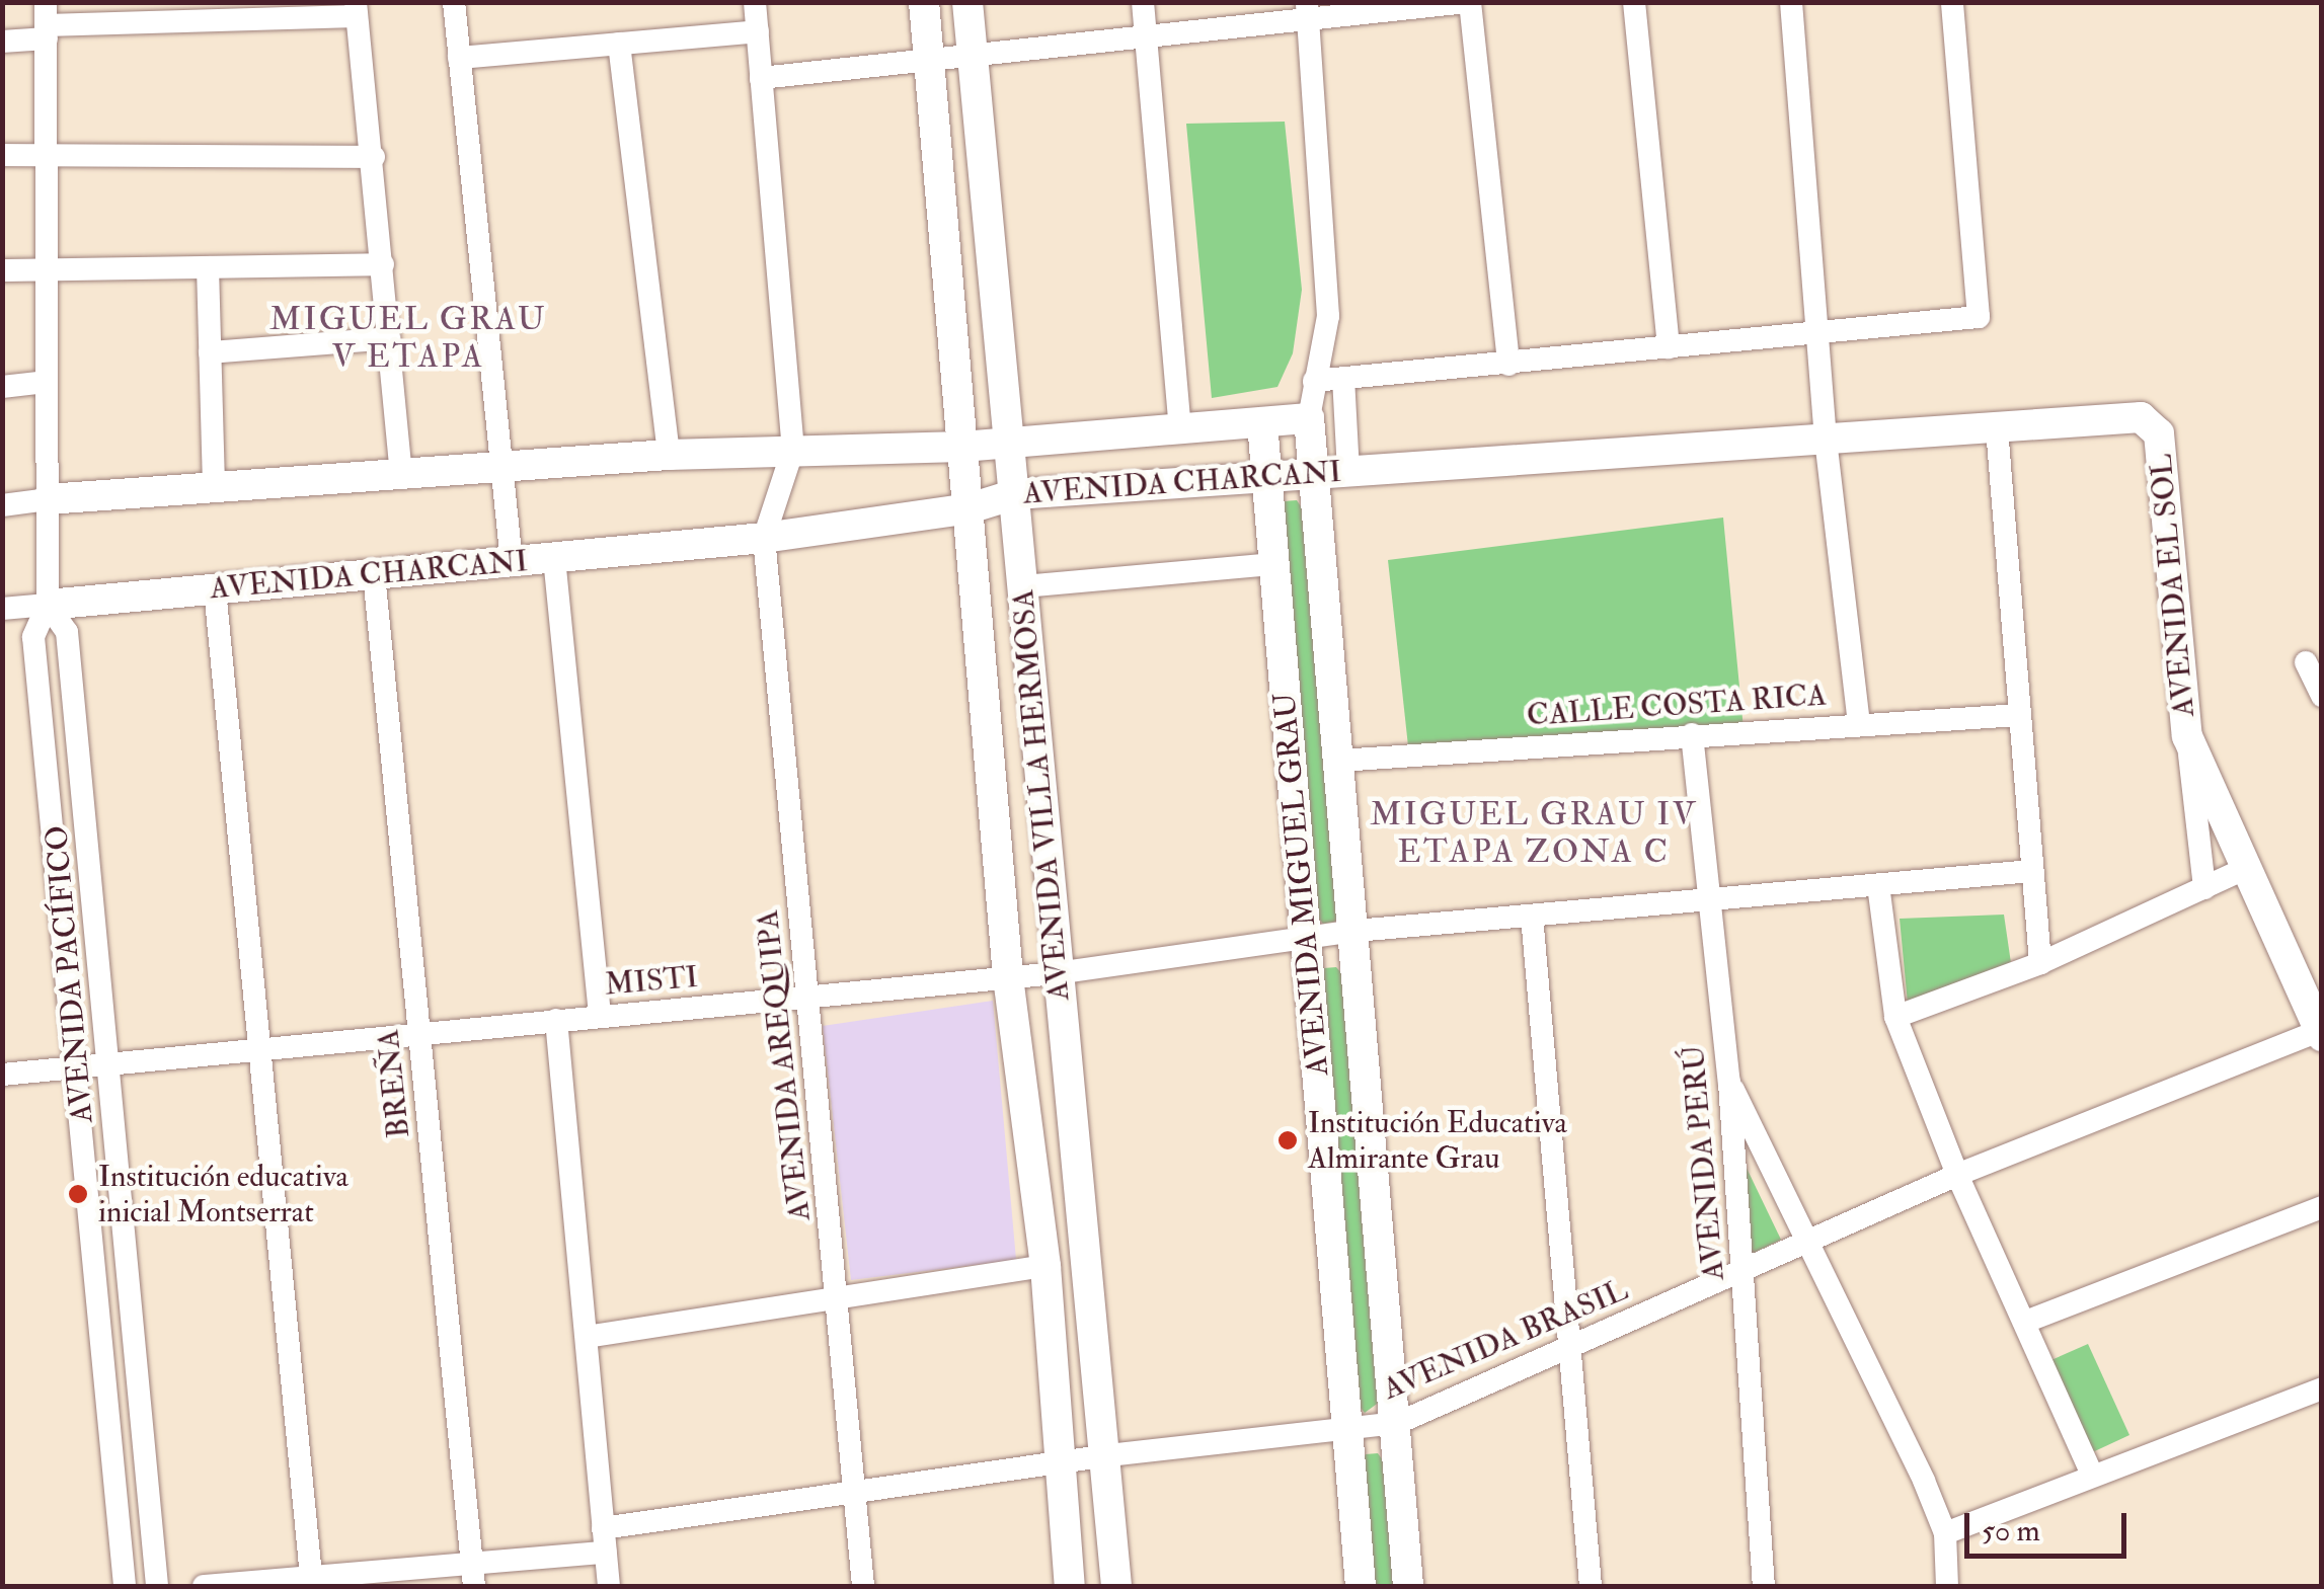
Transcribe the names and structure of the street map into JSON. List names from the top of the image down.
{
  "streets": {
    "street": [
      "AVENIDA CHARCANI",
      "AVENIDA EL SOL",
      "CALLE COSTA RICA",
      "AVENIDA VILLA HERMOSA",
      "AVENIDA MIGUEL GRAU",
      "AVENIDA PACÍFICO",
      "MISTI",
      "AVENIDA AREQUIPA",
      "BREÑA",
      "AVENIDA PERÚ",
      "AVENIDA BRASIL"
    ]
  },
  "crossings": [
    ["AVENIDA CHARCANI", "AVENIDA EL SOL"],
    ["AVENIDA CHARCANI", "AVENIDA VILLA HERMOSA"],
    ["AVENIDA CHARCANI", "AVENIDA MIGUEL GRAU"],
    ["AVENIDA CHARCANI", "AVENIDA PACÍFICO"],
    ["AVENIDA CHARCANI", "AVENIDA AREQUIPA"],
    ["AVENIDA CHARCANI", "BREÑA"],
    ["AVENIDA EL SOL", "AVENIDA BRASIL"],
    ["CALLE COSTA RICA", "AVENIDA MIGUEL GRAU"],
    ["CALLE COSTA RICA", "AVENIDA PERÚ"],
    ["AVENIDA VILLA HERMOSA", "MISTI"],
    ["AVENIDA VILLA HERMOSA", "AVENIDA BRASIL"],
    ["AVENIDA MIGUEL GRAU", "MISTI"],
    ["AVENIDA MIGUEL GRAU", "AVENIDA BRASIL"],
    ["AVENIDA PACÍFICO", "MISTI"],
    ["MISTI", "AVENIDA AREQUIPA"],
    ["MISTI", "BREÑA"],
    ["MISTI", "AVENIDA PERÚ"],
    ["AVENIDA AREQUIPA", "AVENIDA BRASIL"],
    ["BREÑA", "AVENIDA BRASIL"],
    ["AVENIDA PERÚ", "AVENIDA BRASIL"]
  ],
  "districts": ["MIGUEL GRAU V ETAPA", "MIGUEL GRAU IV ETAPA ZONA C"],
  "places": ["Institución Educativa Almirante Grau", "Institución educativa inicial Montserrat"],
  "scale_bar": "50 m"
}
